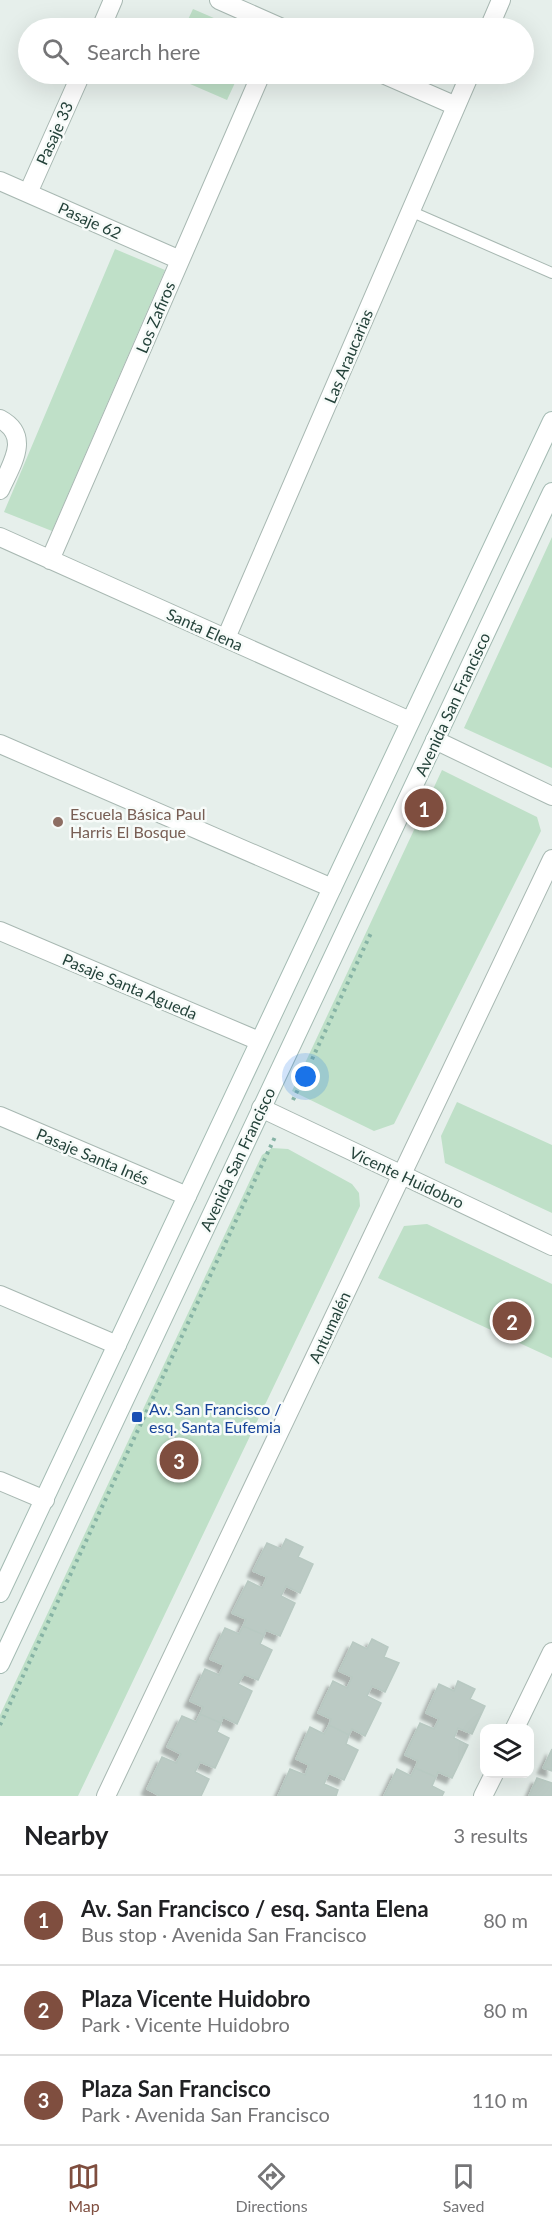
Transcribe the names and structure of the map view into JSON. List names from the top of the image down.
{
  "streets": {
    "street": [
      "Pasaje 33",
      "Pasaje 62",
      "Los Zafiros",
      "Las Araucarias",
      "Santa Elena",
      "Avenida San Francisco",
      "Pasaje Santa Agueda",
      "Pasaje Santa Inés",
      "Vicente Huidobro",
      "Antumalén"
    ]
  },
  "crossings": [
    ["Pasaje 33", "Pasaje 62"],
    ["Pasaje 62", "Los Zafiros"],
    ["Los Zafiros", "Santa Elena"],
    ["Las Araucarias", "Santa Elena"],
    ["Santa Elena", "Avenida San Francisco"],
    ["Avenida San Francisco", "Pasaje Santa Agueda"],
    ["Avenida San Francisco", "Pasaje Santa Inés"],
    ["Avenida San Francisco", "Vicente Huidobro"],
    ["Vicente Huidobro", "Antumalén"]
  ],
  "places": {
    "other": ["Escuela Básica Paul Harris El Bosque"],
    "transit": ["Av. San Francisco / esq. Santa Eufemia"]
  },
  "page": {
    "search": "Search here",
    "pins": ["1", "2", "3"],
    "heading": ["Nearby", "3 results"],
    "list": [
      {
        "mark": "1",
        "name": "Av. San Francisco / esq. Santa Elena",
        "note": "Bus stop · Avenida San Francisco",
        "value": "80 m"
      },
      {
        "mark": "2",
        "name": "Plaza Vicente Huidobro",
        "note": "Park · Vicente Huidobro",
        "value": "80 m"
      },
      {
        "mark": "3",
        "name": "Plaza San Francisco",
        "note": "Park · Avenida San Francisco",
        "value": "110 m"
      }
    ],
    "nav": ["Map", "Directions", "Saved"]
  }
}
